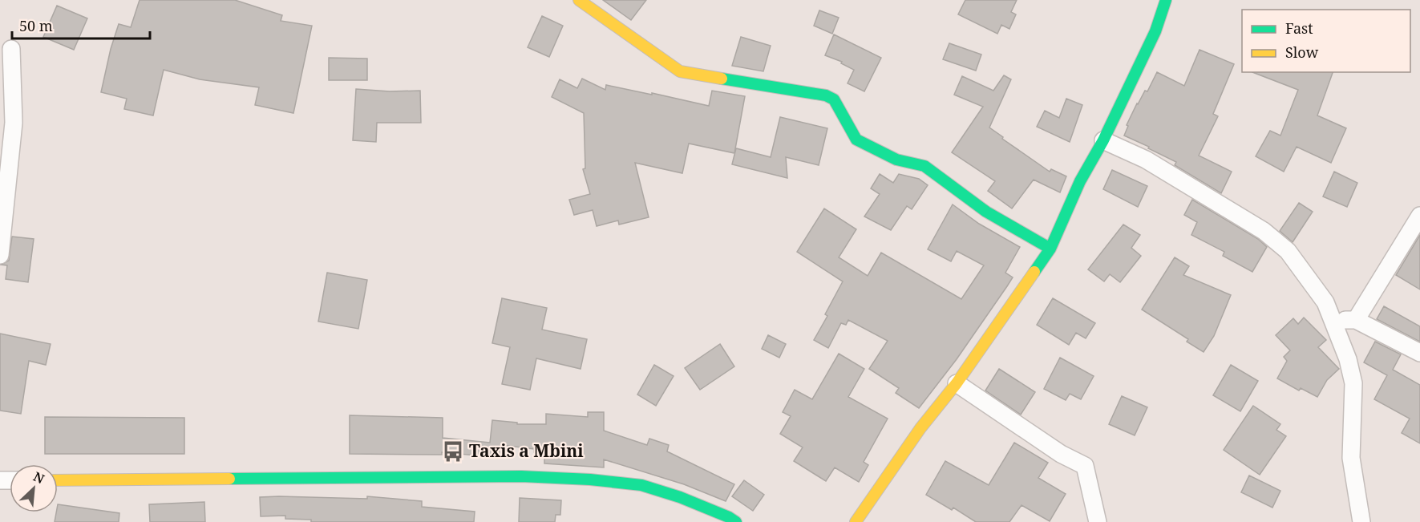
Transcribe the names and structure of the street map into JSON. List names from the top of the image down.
{
  "places": {
    "bus stop": ["Taxis a Mbini"]
  },
  "legend": ["Fast", "Slow"],
  "scale_bar": "50 m",
  "north": "top right"
}
